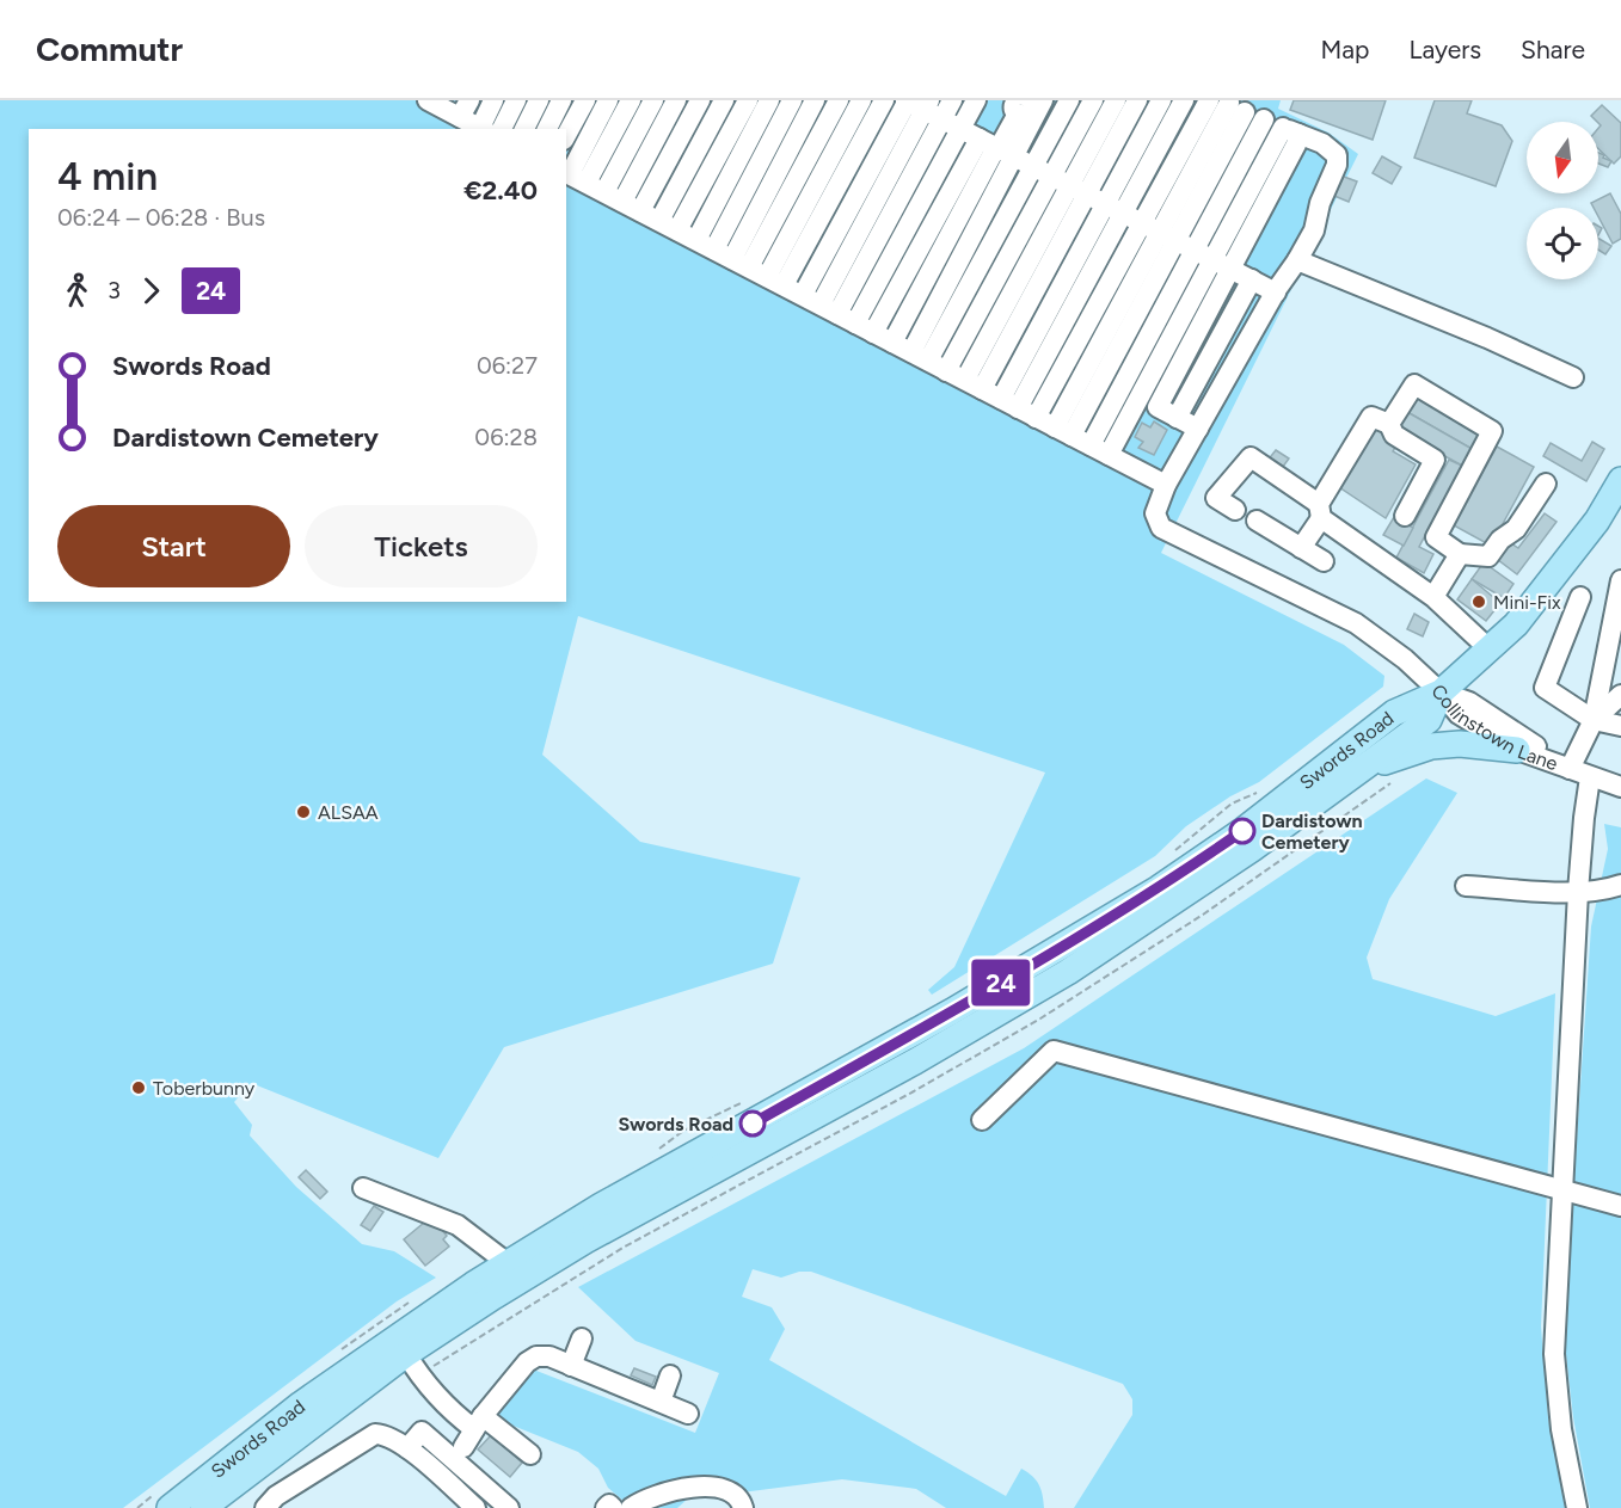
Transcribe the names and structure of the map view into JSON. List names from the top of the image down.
{
  "streets": {
    "main road": ["Swords Road"],
    "street": ["Collinstown Lane"]
  },
  "crossings": [
    ["Collinstown Lane", "Swords Road"]
  ],
  "places": [
    "Mini-Fix",
    "ALSAA",
    "Dardistown Cemetery",
    "Toberbunny",
    "Swords Road"
  ],
  "lines": ["bus line 24"],
  "north": "bottom",
  "page": {
    "header": "Commutr",
    "nav": ["Map", "Layers", "Share"],
    "on_map": "24",
    "heading": ["4 min", "06:24 – 06:28 · Bus", "€2.40"],
    "legs": ["3", "24"],
    "list": [
      {
        "name": "Swords Road",
        "value": "06:27"
      },
      {
        "name": "Dardistown Cemetery",
        "value": "06:28"
      }
    ],
    "buttons": ["Start", "Tickets"]
  }
}
